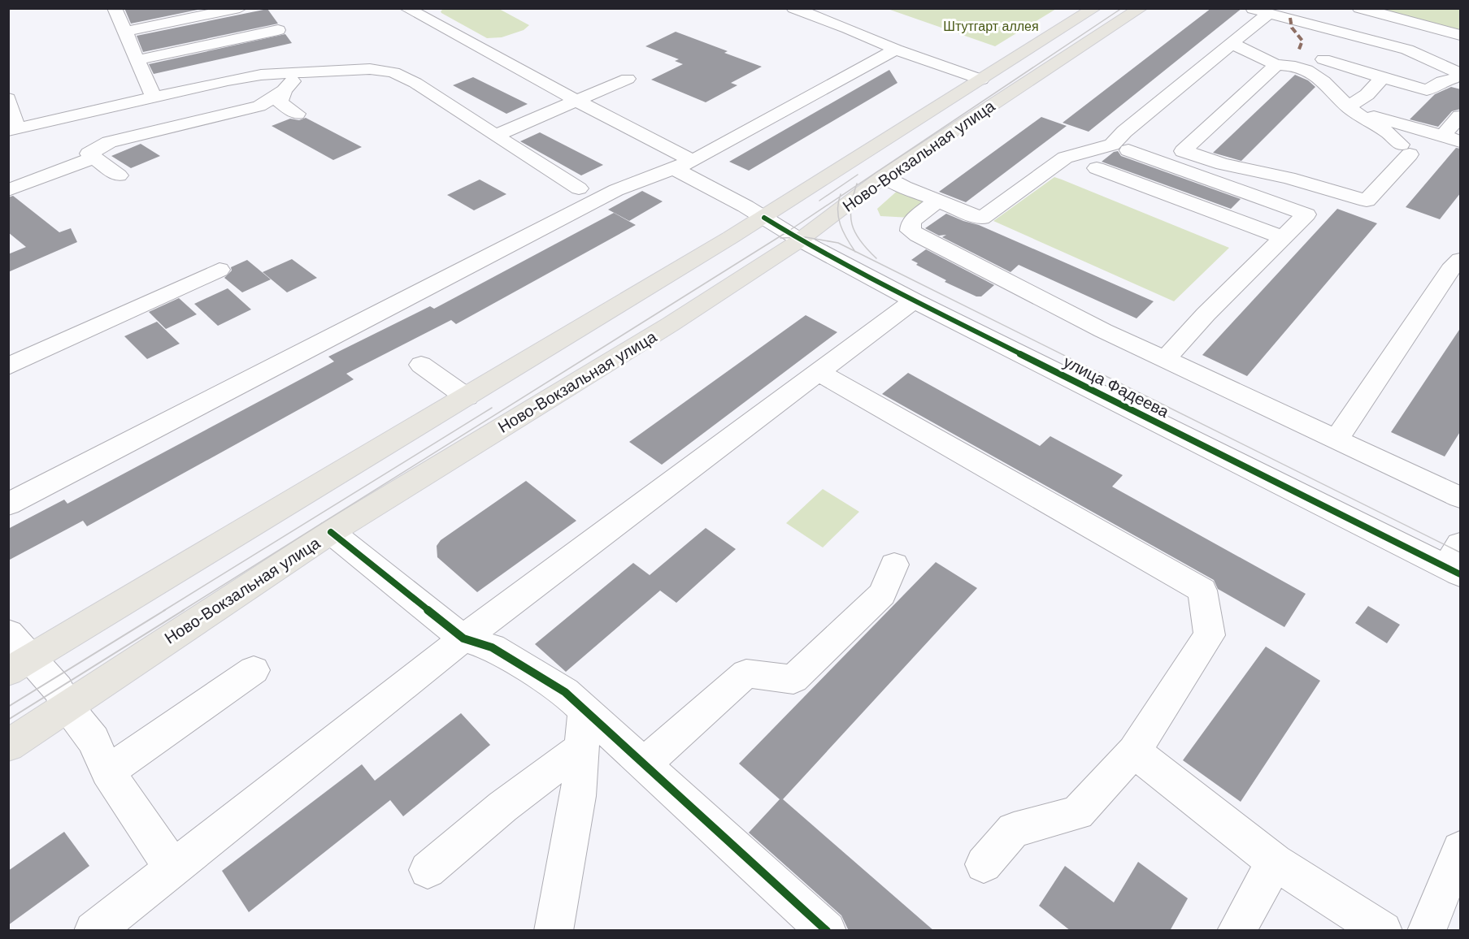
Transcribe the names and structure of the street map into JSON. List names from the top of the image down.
{
  "streets": {
    "main road": ["Ново-Вокзальная улица"],
    "street": ["улица Фадеева"]
  },
  "crossings": [
    ["Ново-Вокзальная улица", "улица Фадеева"]
  ],
  "parks": ["Штутгарт аллея"]
}
